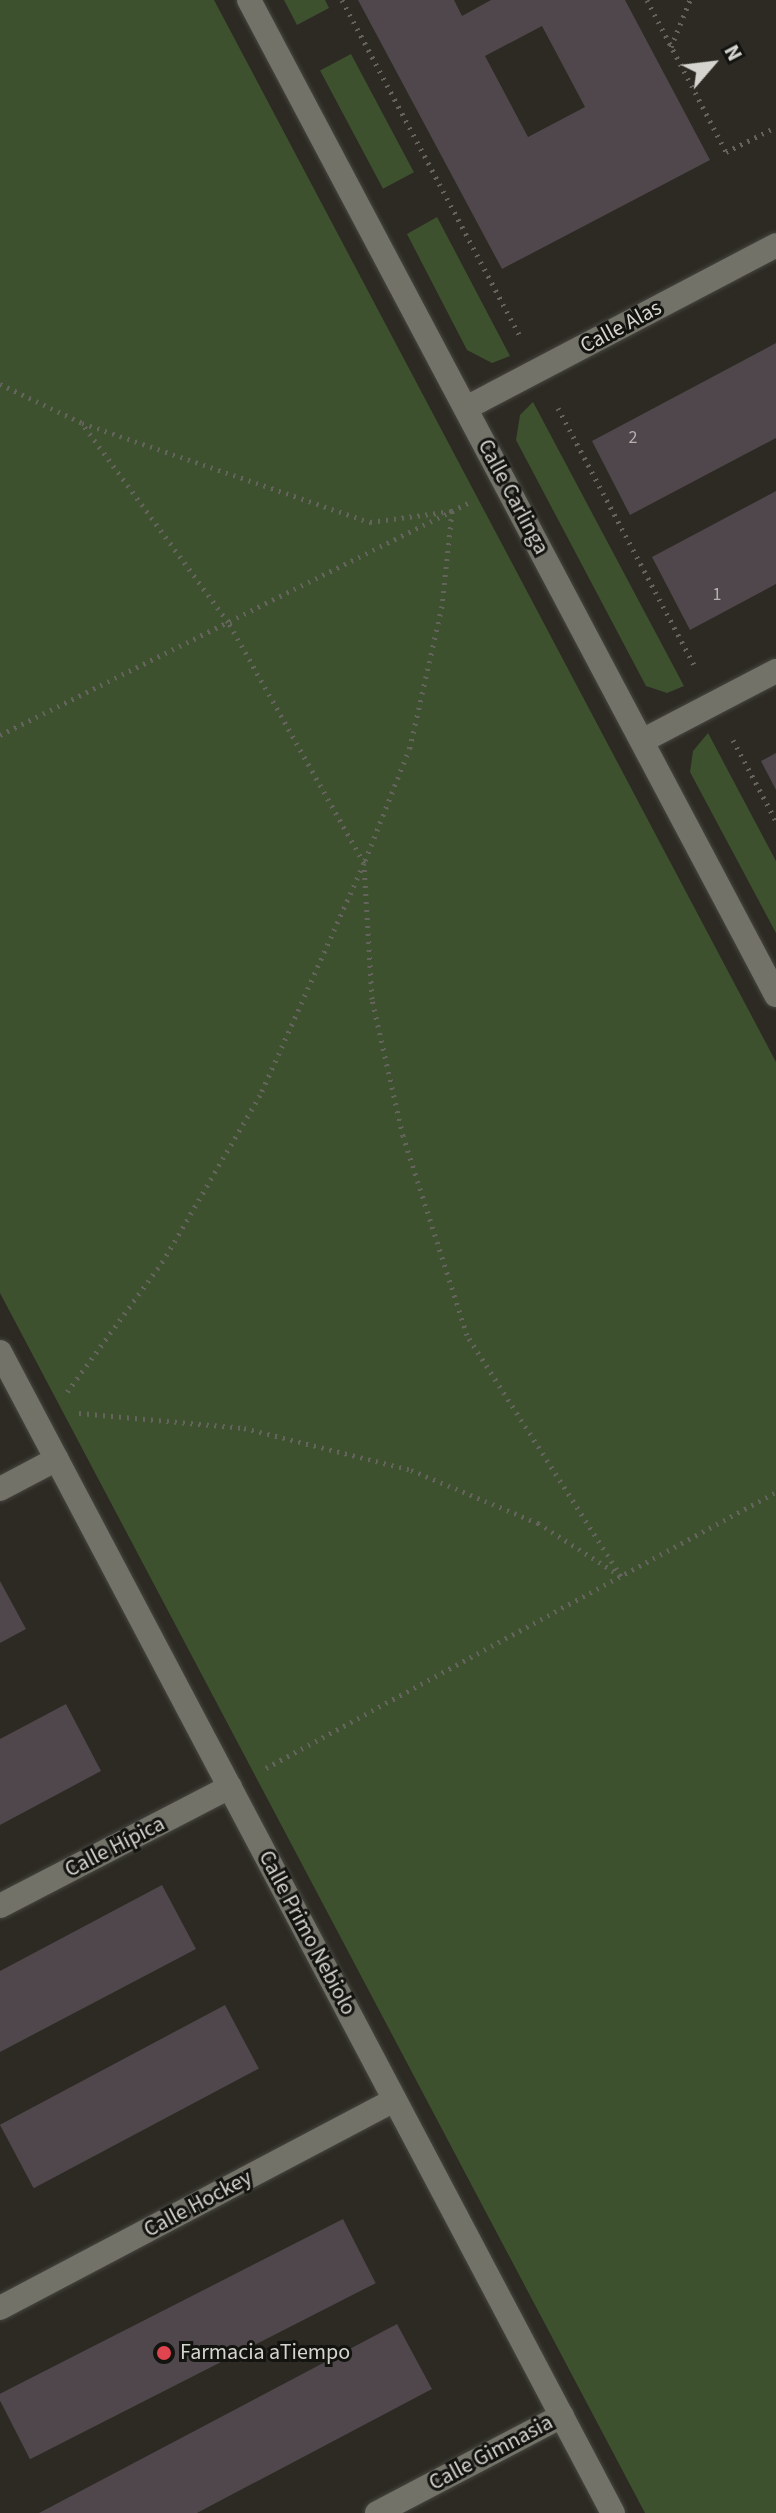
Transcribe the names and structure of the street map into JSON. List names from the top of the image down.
{
  "streets": {
    "street": [
      "Calle Alas",
      "Calle Carlinga",
      "Calle Hípica",
      "Calle Primo Nebiolo",
      "Calle Hockey",
      "Calle Gimnasia"
    ]
  },
  "crossings": [
    ["Calle Alas", "Calle Carlinga"],
    ["Calle Hípica", "Calle Primo Nebiolo"],
    ["Calle Primo Nebiolo", "Calle Hockey"],
    ["Calle Primo Nebiolo", "Calle Gimnasia"]
  ],
  "places": ["Farmacia aTiempo"],
  "house_numbers": ["2", "1"],
  "north": "top right"
}
